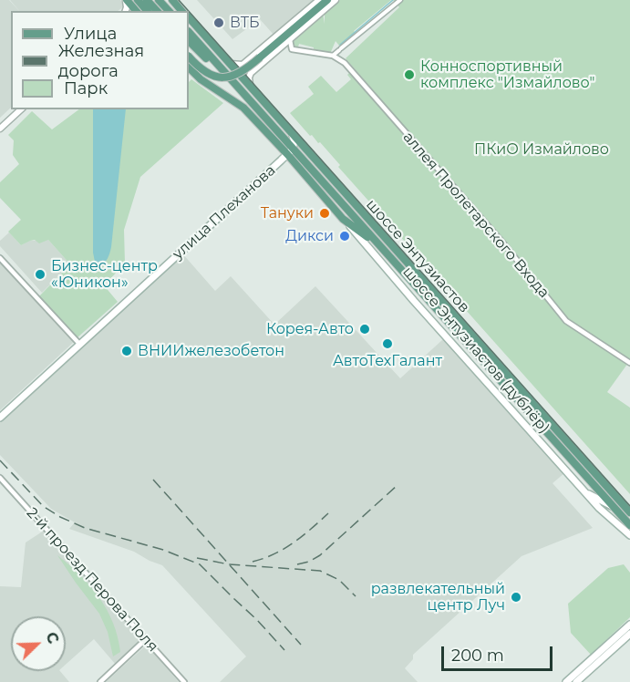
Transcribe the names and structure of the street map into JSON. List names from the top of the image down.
{
  "streets": {
    "main road": ["улица Плеханова", "шоссе Энтузиастов", "шоссе Энтузиастов (дублёр)"],
    "street": ["аллея Пролетарского Входа", "2-й проезд Перова Поля"]
  },
  "crossings": [
    ["улица Плеханова", "шоссе Энтузиастов"],
    ["улица Плеханова", "шоссе Энтузиастов (дублёр)"],
    ["шоссе Энтузиастов", "шоссе Энтузиастов (дублёр)"]
  ],
  "parks": ["ПКиО Измайлово"],
  "places": [
    "ВТБ",
    "Конноспортивный комплекс \"Измайлово\"",
    "Тануки",
    "Дикси",
    "Бизнес-центр «Юникон»",
    "Корея-Авто",
    "АвтоТехГалант",
    "ВНИИжелезобетон",
    "развлекательный центр Луч"
  ],
  "legend": ["Улица", "Железная дорога", "Парк"],
  "scale_bar": "200 m",
  "north": "top right"
}
